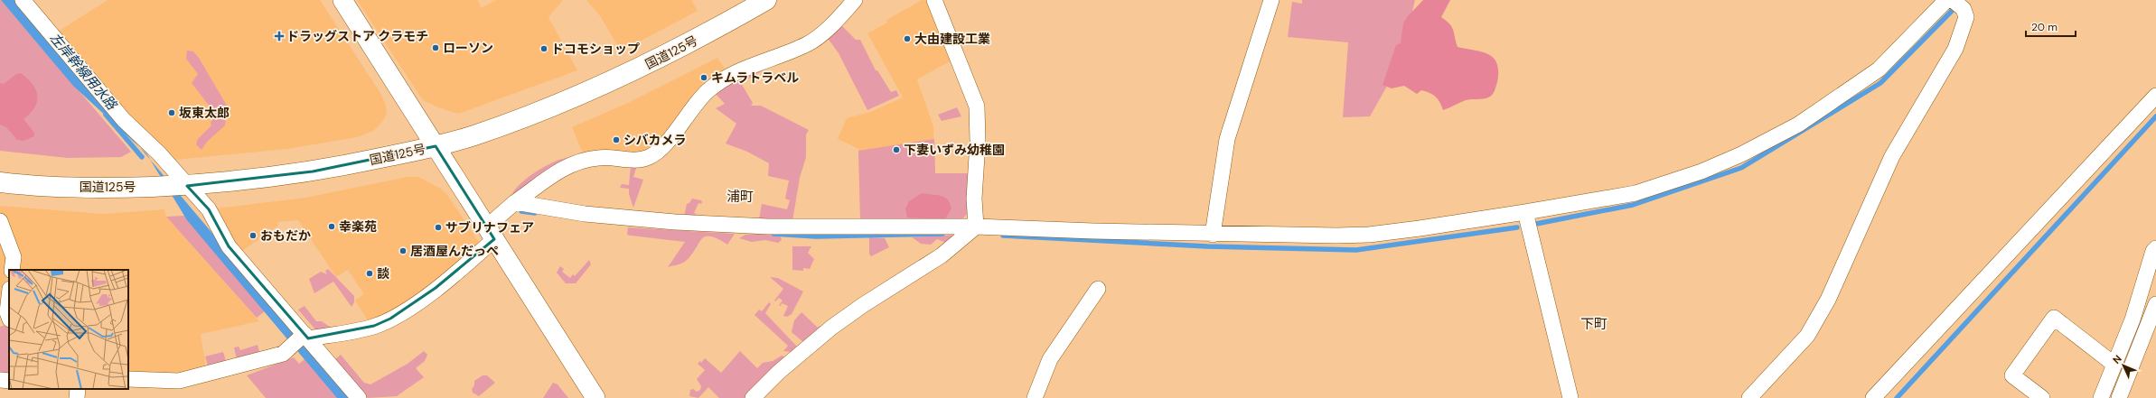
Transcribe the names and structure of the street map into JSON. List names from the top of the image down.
{
  "streets": {
    "highway": ["国道125号"]
  },
  "districts": ["浦町", "下町"],
  "water": ["左岸幹線用水路"],
  "places": {
    "health": ["ドラッグストア クラモチ"],
    "other": [
      "大由建設工業",
      "ローソン",
      "ドコモショップ",
      "キムラトラベル",
      "坂東太郎",
      "シバカメラ",
      "下妻いずみ幼稚園",
      "幸楽苑",
      "サブリナフェア",
      "おもだか",
      "居酒屋んだっぺ",
      "談"
    ]
  },
  "scale_bar": "20 m",
  "north": "top left"
}
